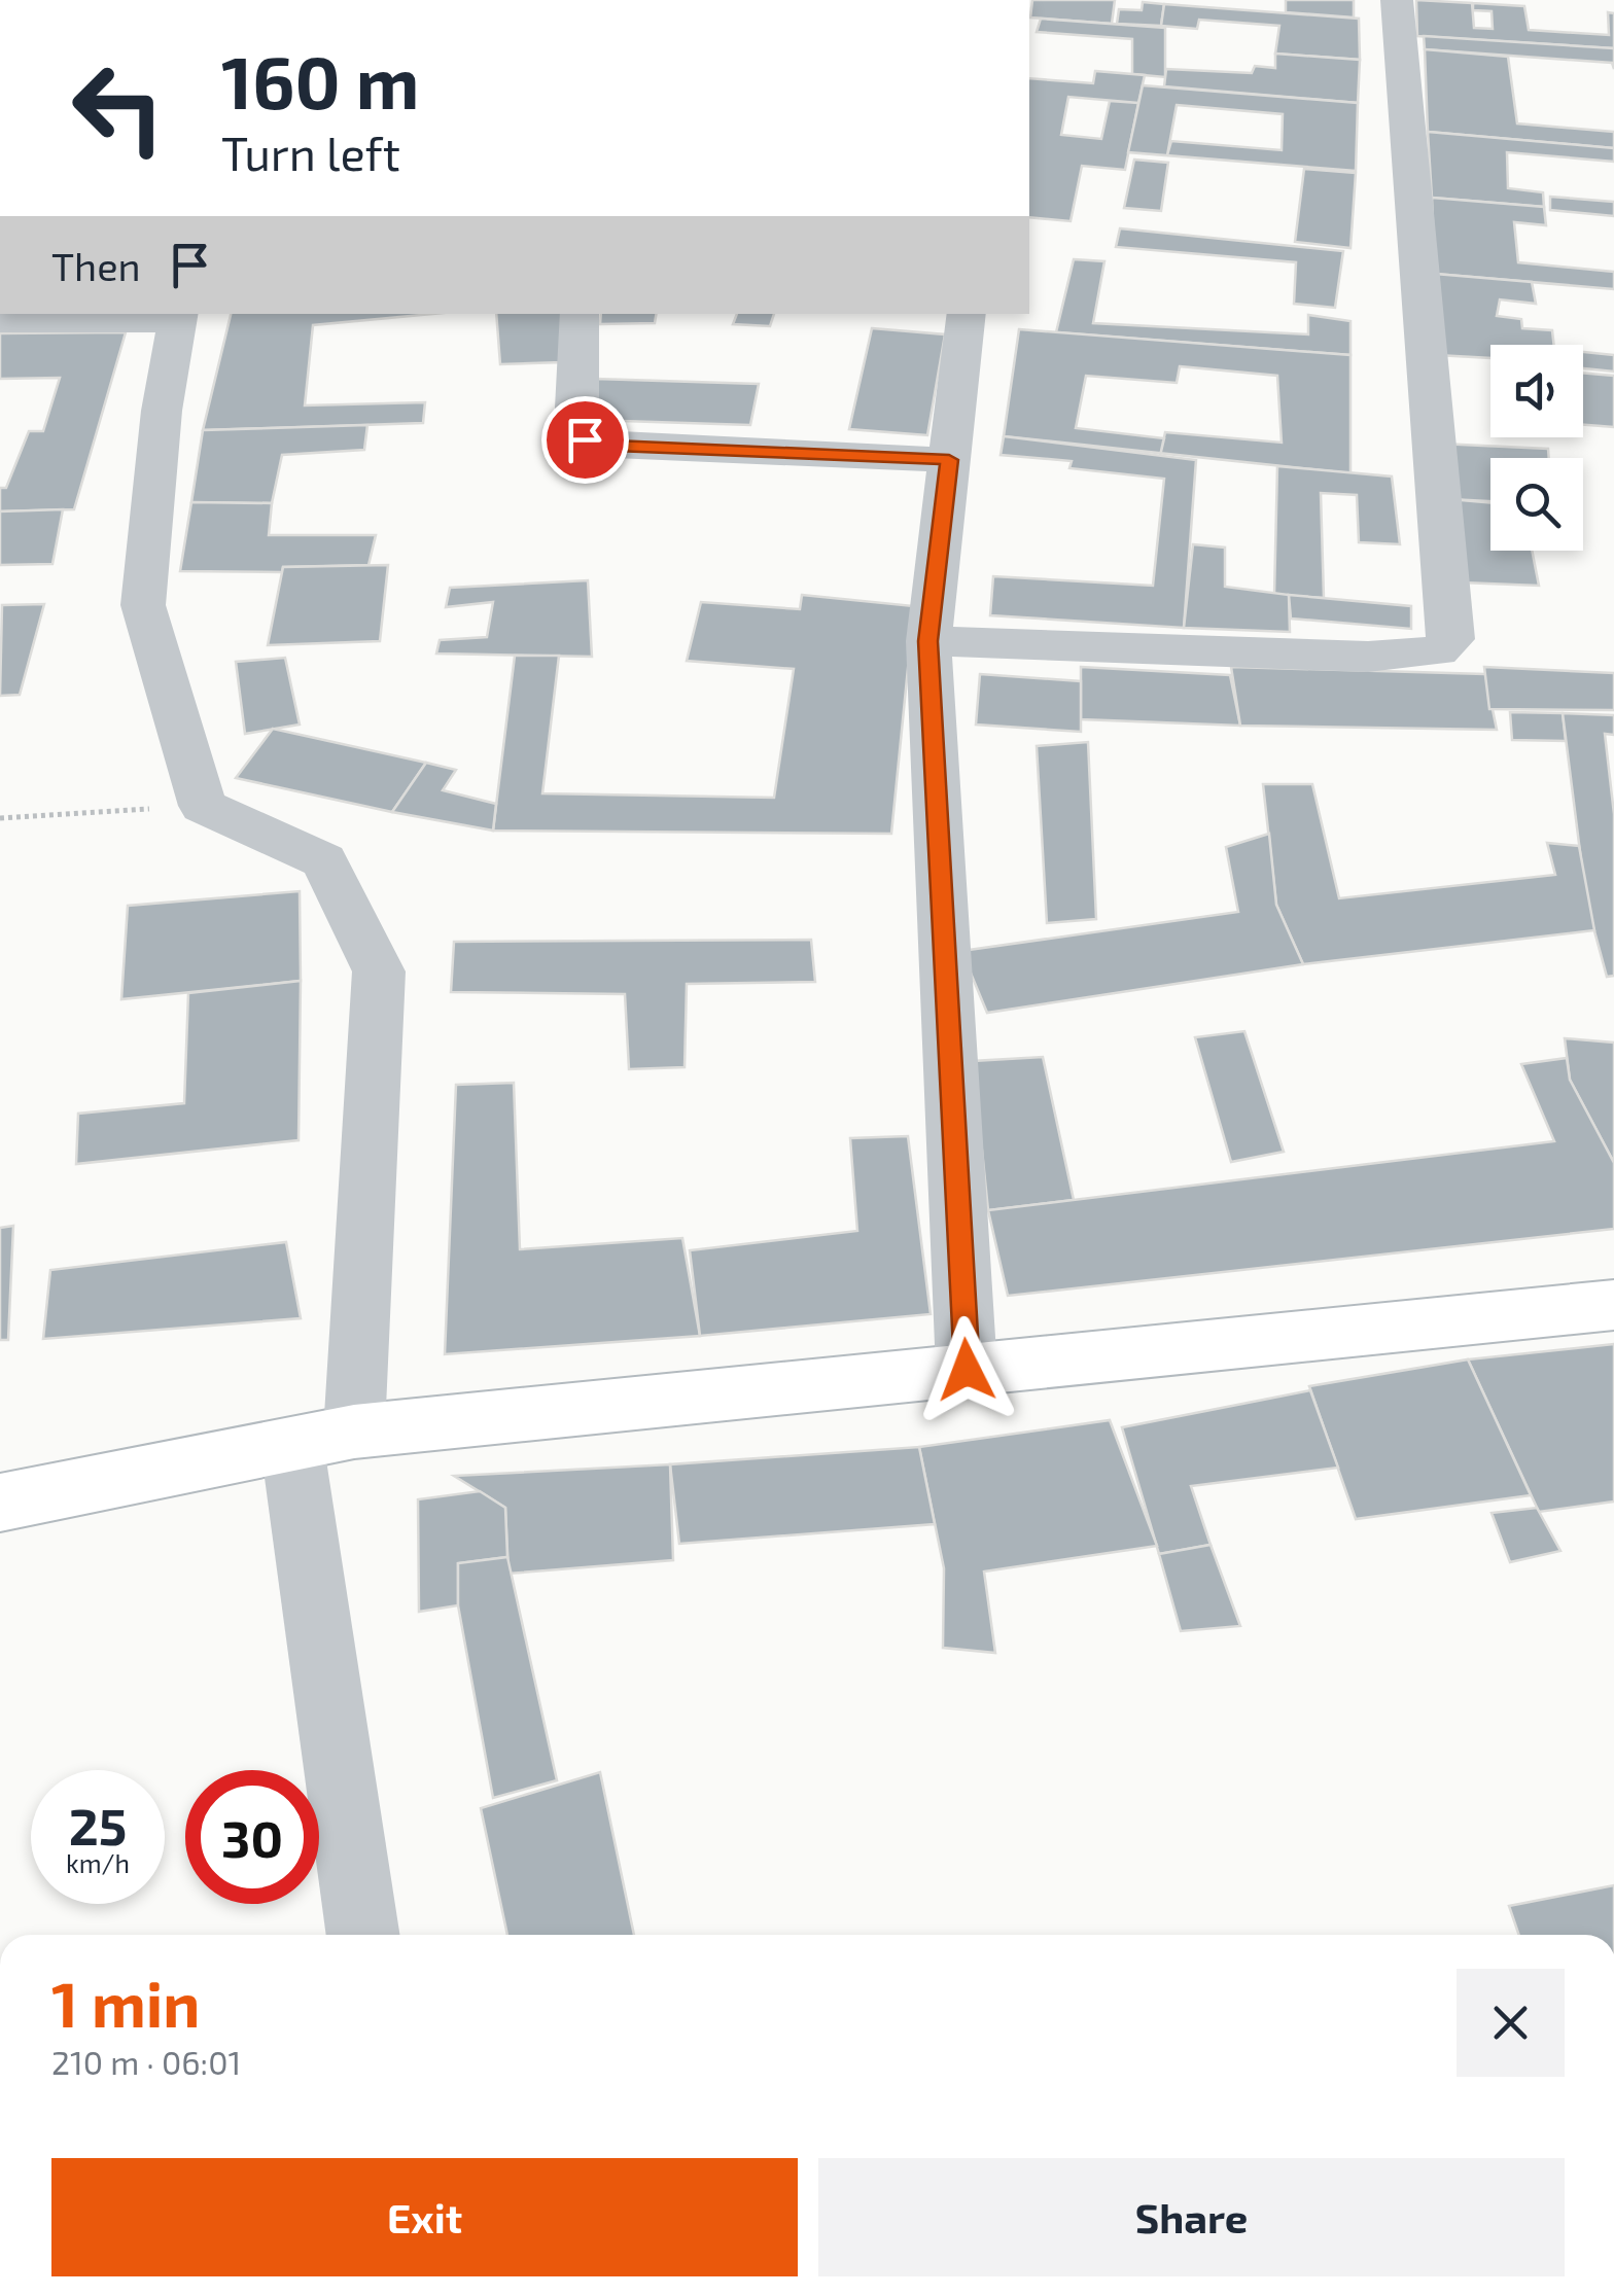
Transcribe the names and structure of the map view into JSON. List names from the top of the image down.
{
  "page": {
    "turn": ["160 m", "Turn left"],
    "then": "Then",
    "speed": "25 km/h",
    "limit": "30",
    "heading": ["1 min", "210 m · 06:01"],
    "buttons": ["Exit", "Share"]
  }
}
